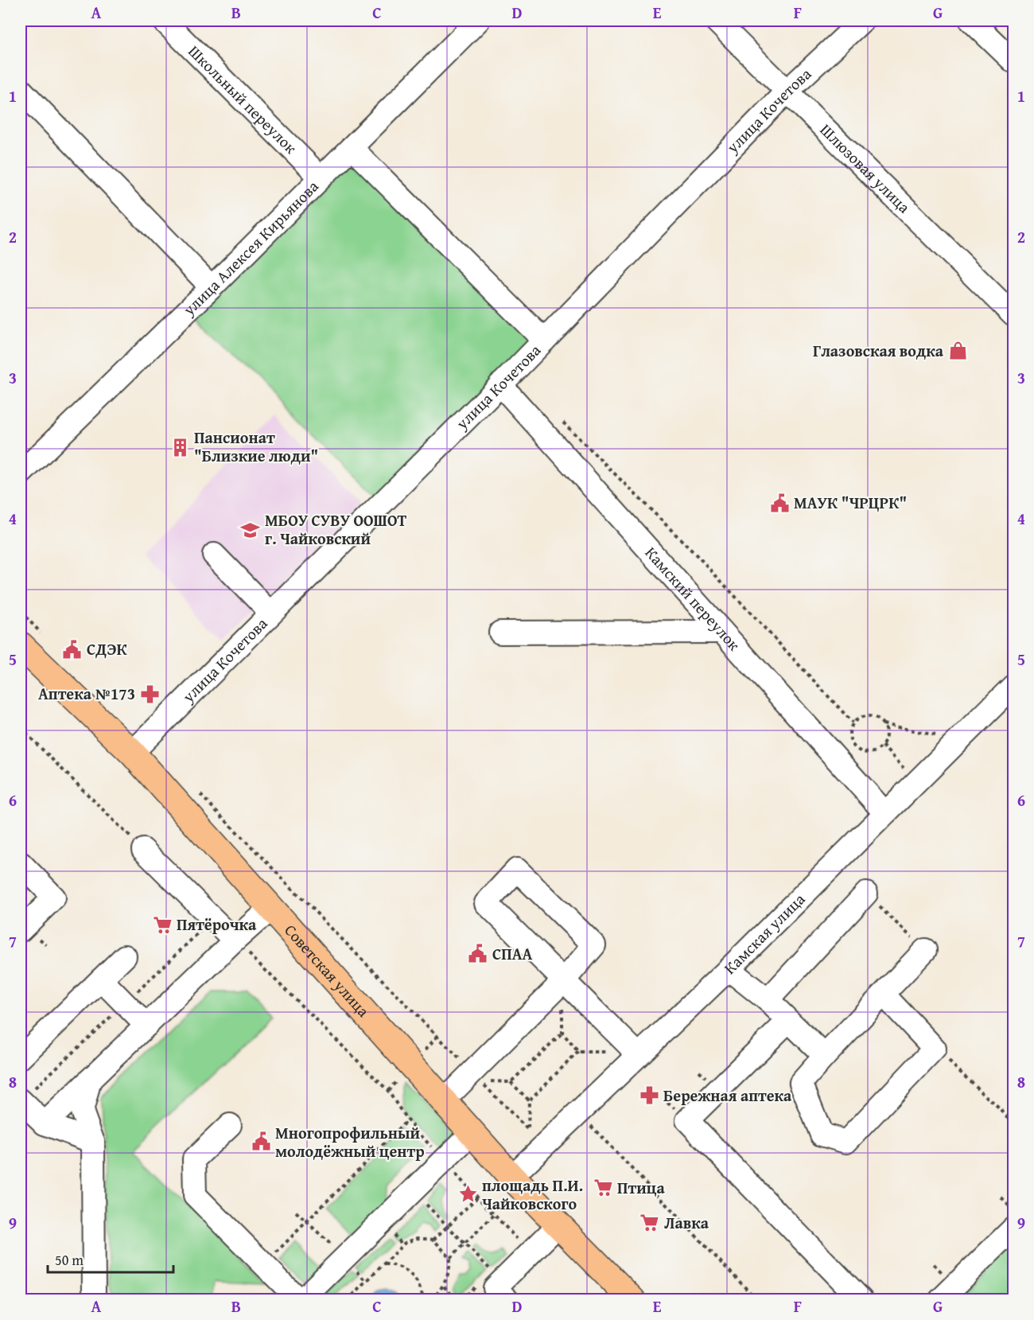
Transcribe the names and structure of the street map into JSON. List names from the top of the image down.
{
  "streets": {
    "main road": ["Советская улица"],
    "street": [
      "Школьный переулок",
      "улица Кочетова",
      "Шлюзовая улица",
      "улица Алексея Кирьянова",
      "Камский переулок",
      "Камская улица"
    ]
  },
  "crossings": [
    ["Школьный переулок", "улица Алексея Кирьянова"],
    ["улица Кочетова", "Шлюзовая улица"],
    ["улица Кочетова", "Камский переулок"],
    ["улица Кочетова", "Советская улица"],
    ["Камский переулок", "Камская улица"],
    ["Камская улица", "Советская улица"]
  ],
  "places": {
    "shop": ["Глазовская водка"],
    "building": ["Пансионат \"Близкие люди\""],
    "public building": [
      "МАУК \"ЧРЦРК\"",
      "СДЭК",
      "СПАА",
      "Многопрофильный молодёжный центр"
    ],
    "school or university": ["МБОУ СУВУ ООШОТ г. Чайковский"],
    "pharmacy": ["Аптека №173", "Бережная аптека"],
    "supermarket": ["Пятёрочка", "Птица", "Лавка"],
    "place": ["площадь П.И. Чайковского"]
  },
  "scale_bar": "50 m",
  "grid": {
    "columns": [
      "A",
      "B",
      "C",
      "D",
      "E",
      "F",
      "G"
    ],
    "rows": [
      "1",
      "2",
      "3",
      "4",
      "5",
      "6",
      "7",
      "8",
      "9"
    ]
  }
}
